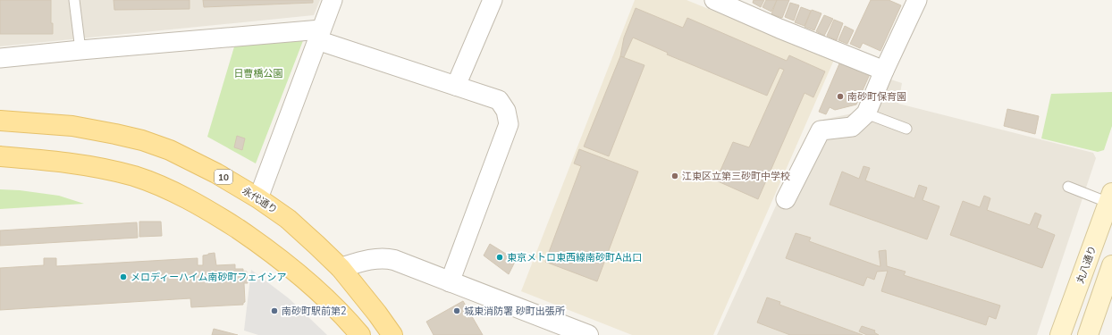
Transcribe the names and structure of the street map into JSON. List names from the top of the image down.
{
  "streets": {
    "main road": ["10", "永代通り", "丸八通り"]
  },
  "parks": ["日曹橋公園"],
  "places": [
    "南砂町保育園",
    "江東区立第三砂町中学校",
    "東京メトロ東西線南砂町A出口",
    "メロディーハイム南砂町フェイシア",
    "南砂町駅前第2",
    "城東消防署 砂町出張所"
  ]
}
